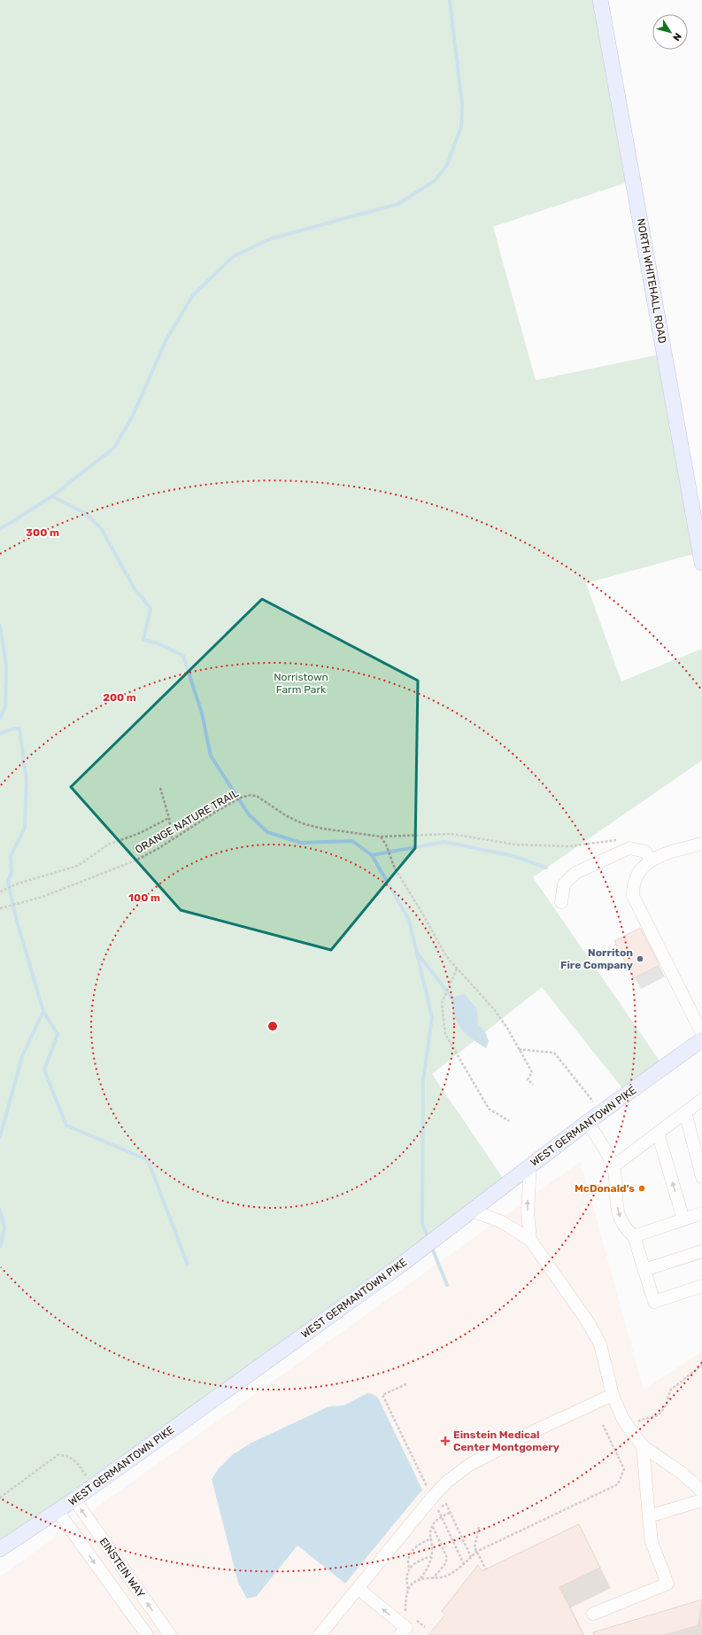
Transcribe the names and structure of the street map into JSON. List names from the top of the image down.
{
  "streets": {
    "main road": ["NORTH WHITEHALL ROAD", "WEST GERMANTOWN PIKE"],
    "lane": ["EINSTEIN WAY"],
    "path": ["ORANGE NATURE TRAIL"]
  },
  "crossings": [
    ["WEST GERMANTOWN PIKE", "EINSTEIN WAY"]
  ],
  "parks": ["Norristown Farm Park"],
  "places": {
    "other": ["Norriton Fire Company", "McDonald's"],
    "health": ["Einstein Medical Center Montgomery"]
  },
  "north": "bottom right",
  "rings": ["300 m", "200 m", "100 m"]
}
